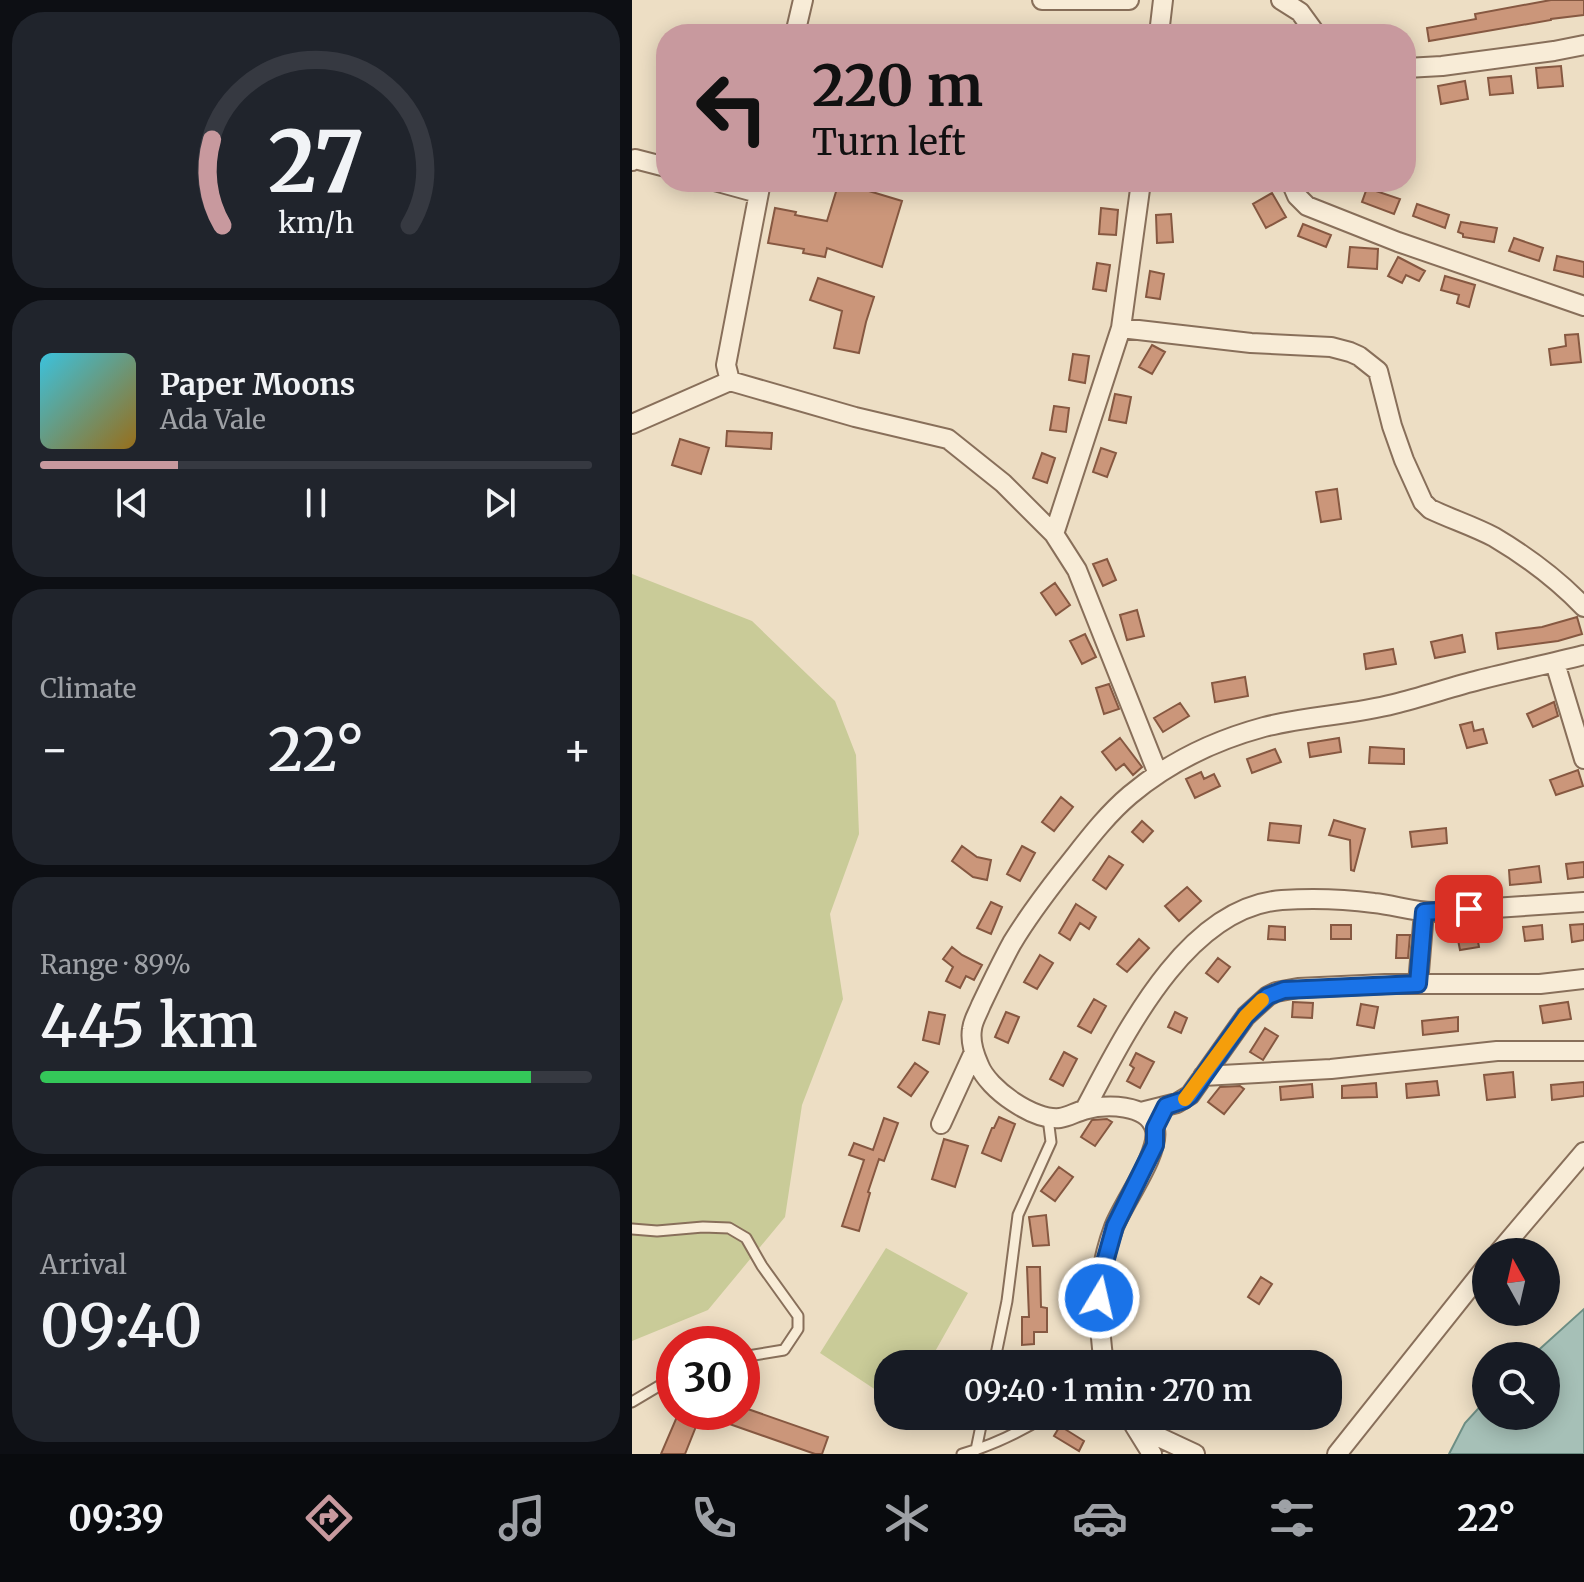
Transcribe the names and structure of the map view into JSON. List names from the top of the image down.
{
  "north": "top",
  "page": {
    "turn": ["220 m", "Turn left"],
    "song": ["Paper Moons", "Ada Vale"],
    "tile": [
      "Climate",
      ["Range · 89%", "445 km"],
      ["Arrival", "09:40"]
    ],
    "heat": ["−", "22°", "+"],
    "limit": "30",
    "trip": "09:40 · 1 min · 270 m",
    "tabs": ["09:39", "22°"],
    "gauge": ["27", "km/h"]
  }
}
